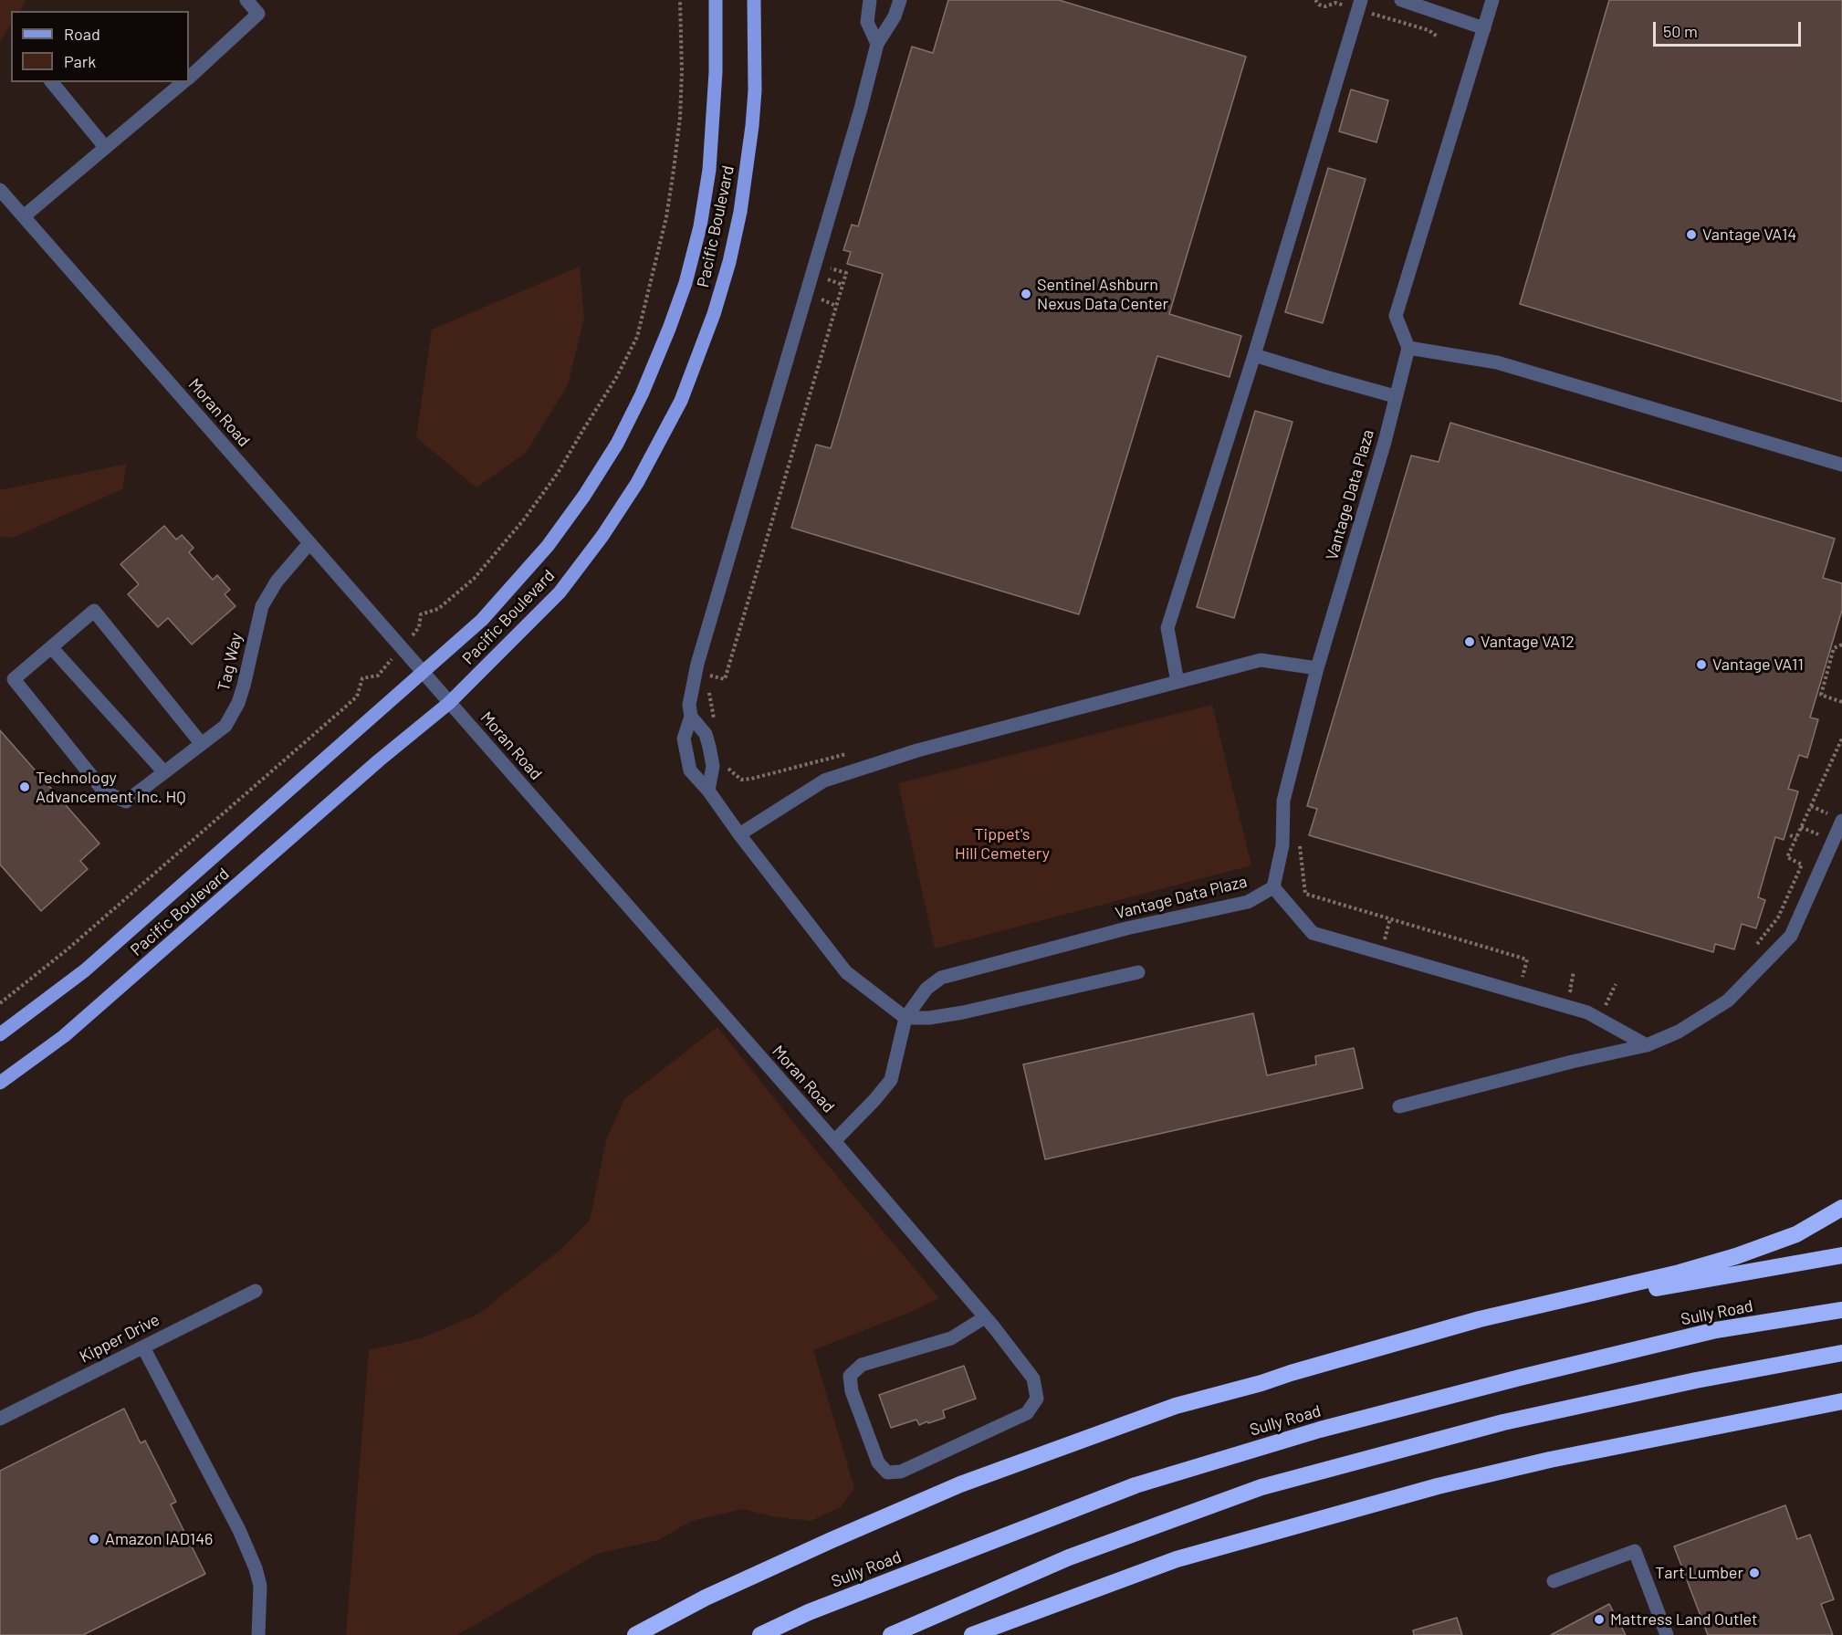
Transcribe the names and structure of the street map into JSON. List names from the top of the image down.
{
  "streets": {
    "highway": ["Sully Road"],
    "main road": ["Pacific Boulevard"],
    "street": [
      "Moran Road",
      "Vantage Data Plaza",
      "Tag Way",
      "Kipper Drive"
    ]
  },
  "crossings": [
    ["Pacific Boulevard", "Moran Road"],
    ["Moran Road", "Vantage Data Plaza"],
    ["Moran Road", "Tag Way"]
  ],
  "parks": ["Tippet's Hill Cemetery"],
  "places": [
    "Vantage VA14",
    "Sentinel Ashburn Nexus Data Center",
    "Vantage VA12",
    "Vantage VA11",
    "Technology Advancement Inc. HQ",
    "Amazon IAD146",
    "Tart Lumber",
    "Mattress Land Outlet"
  ],
  "legend": ["Road", "Park"],
  "scale_bar": "50 m"
}
